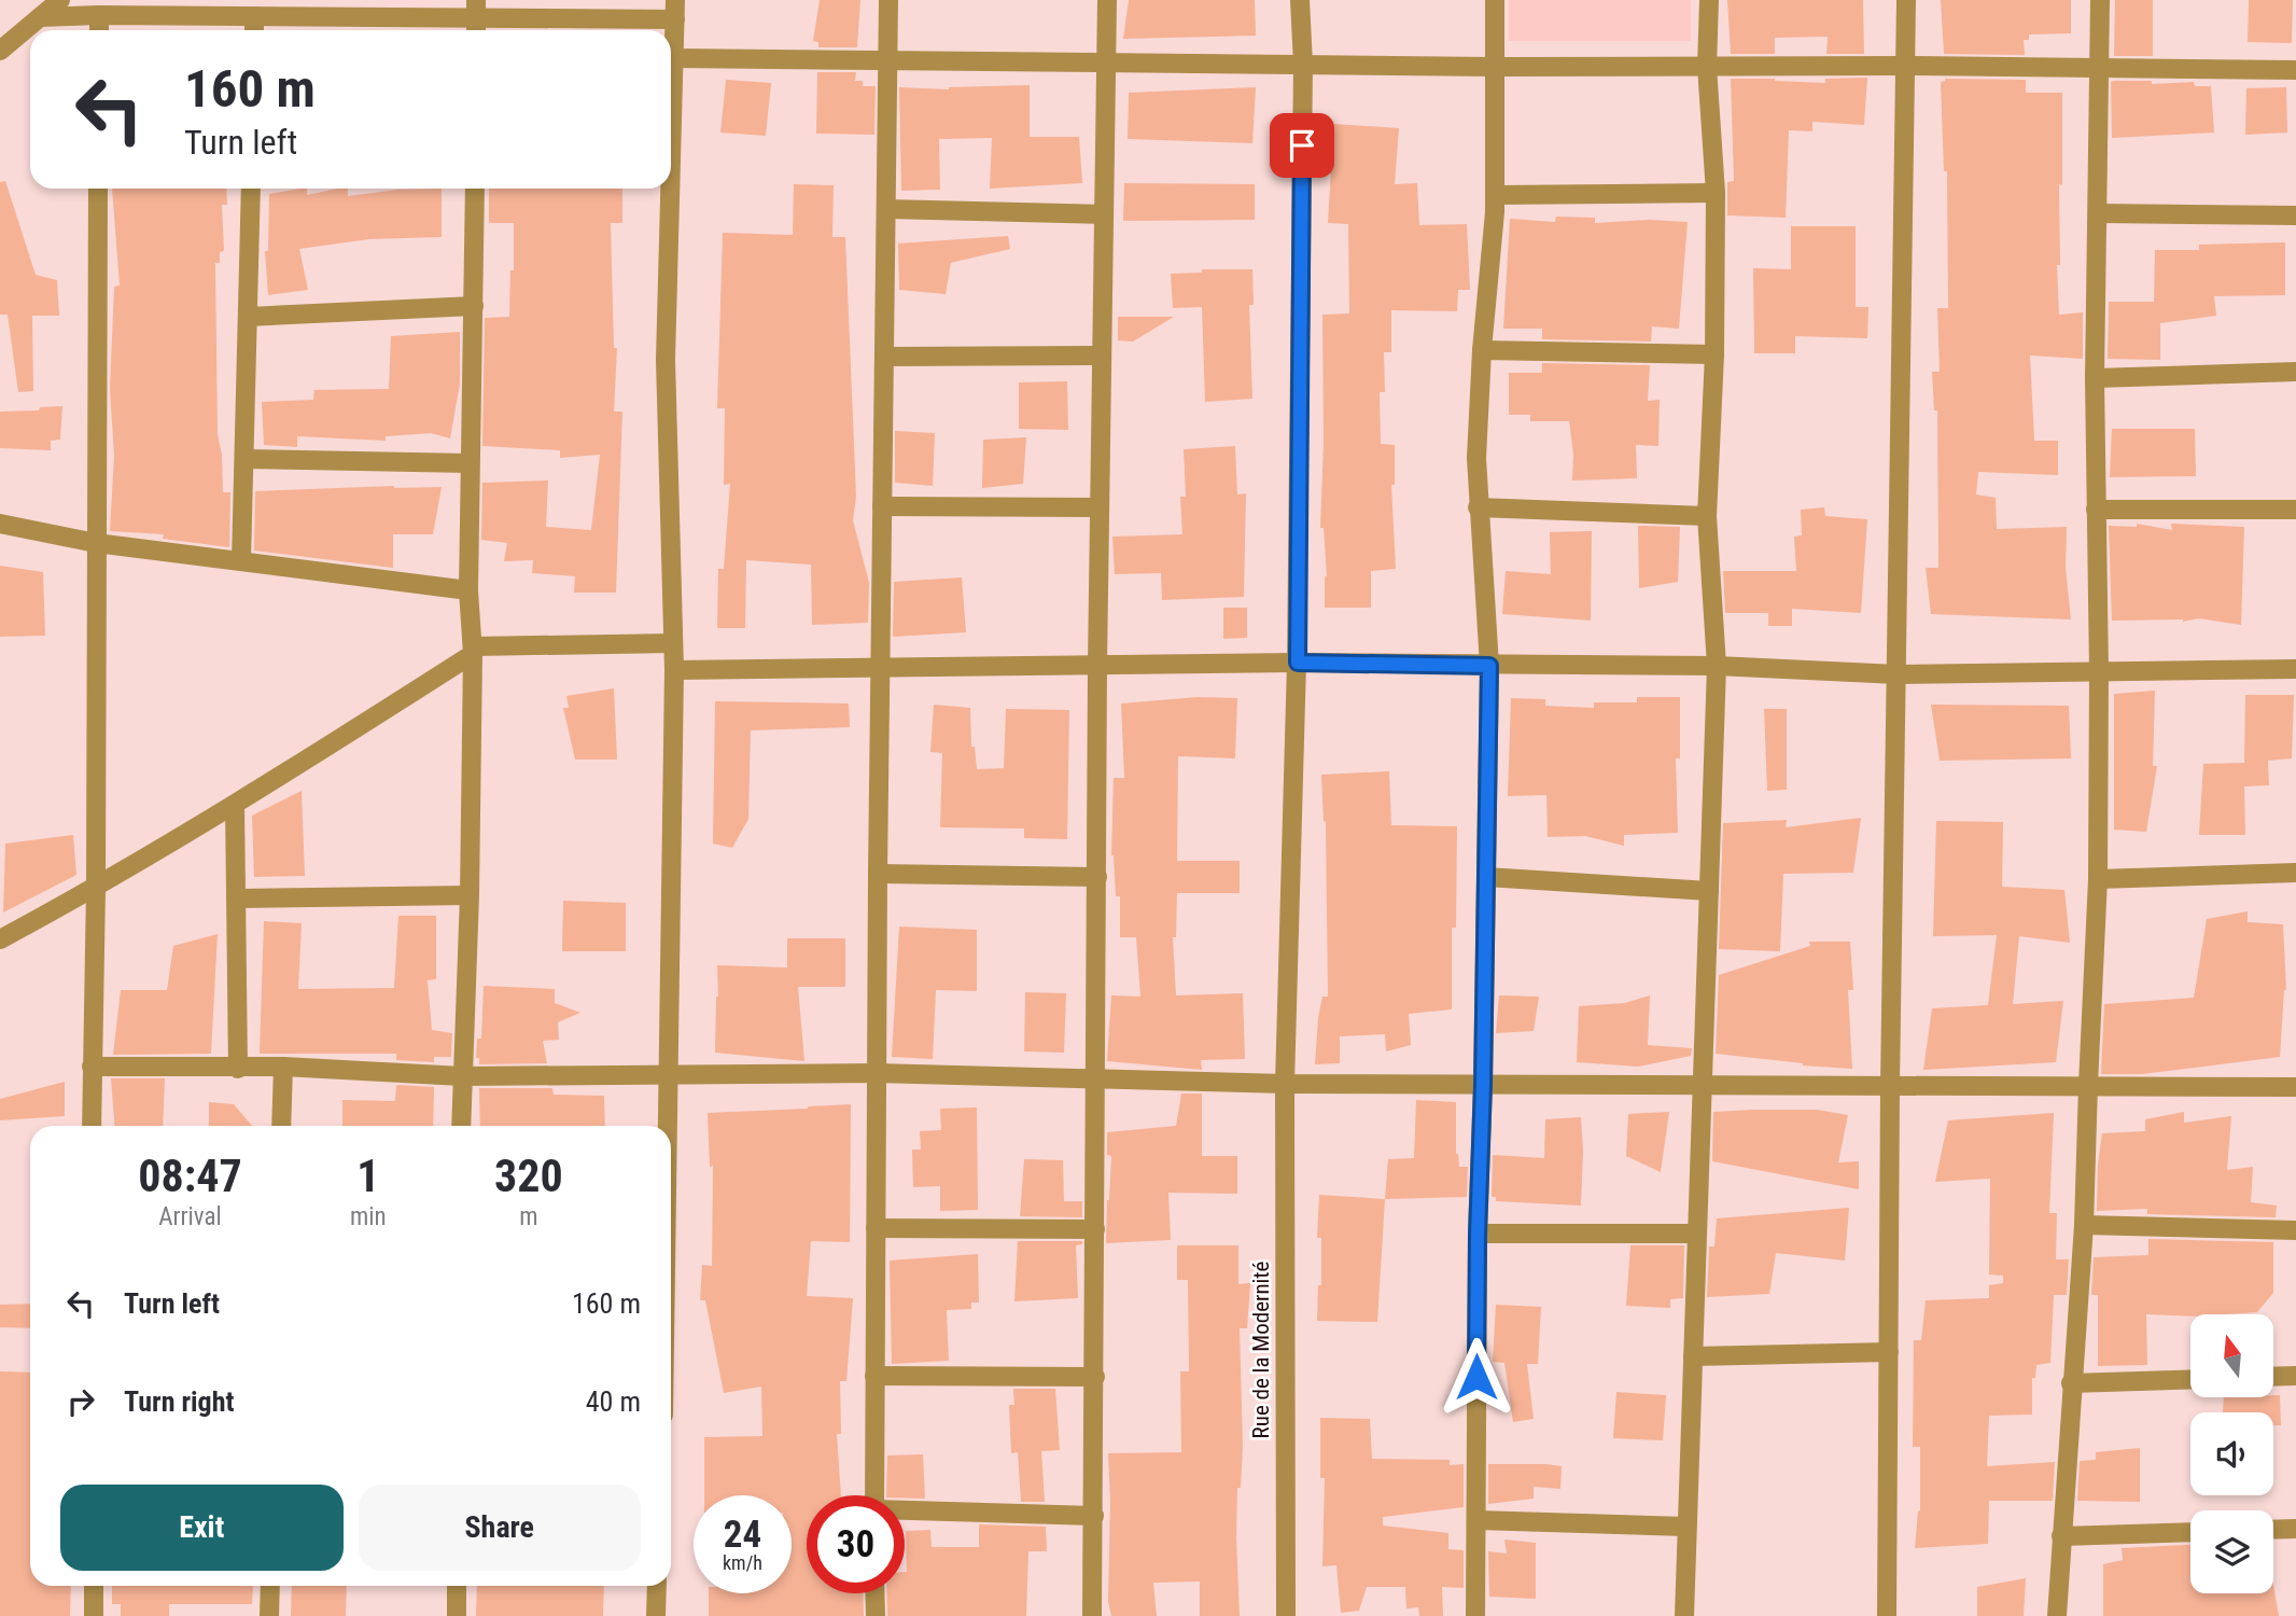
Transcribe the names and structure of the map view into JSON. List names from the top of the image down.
{
  "streets": {
    "street": ["Rue de la Modernité"]
  },
  "north": "top",
  "page": {
    "turn": ["160 m", "Turn left"],
    "eta": [
      "08:47",
      "Arrival",
      "1",
      "min",
      "320",
      "m"
    ],
    "list": [
      {
        "name": "Turn left",
        "value": "160 m"
      },
      {
        "name": "Turn right",
        "value": "40 m"
      }
    ],
    "buttons": ["Exit", "Share"],
    "speed": "24 km/h",
    "limit": "30"
  }
}
